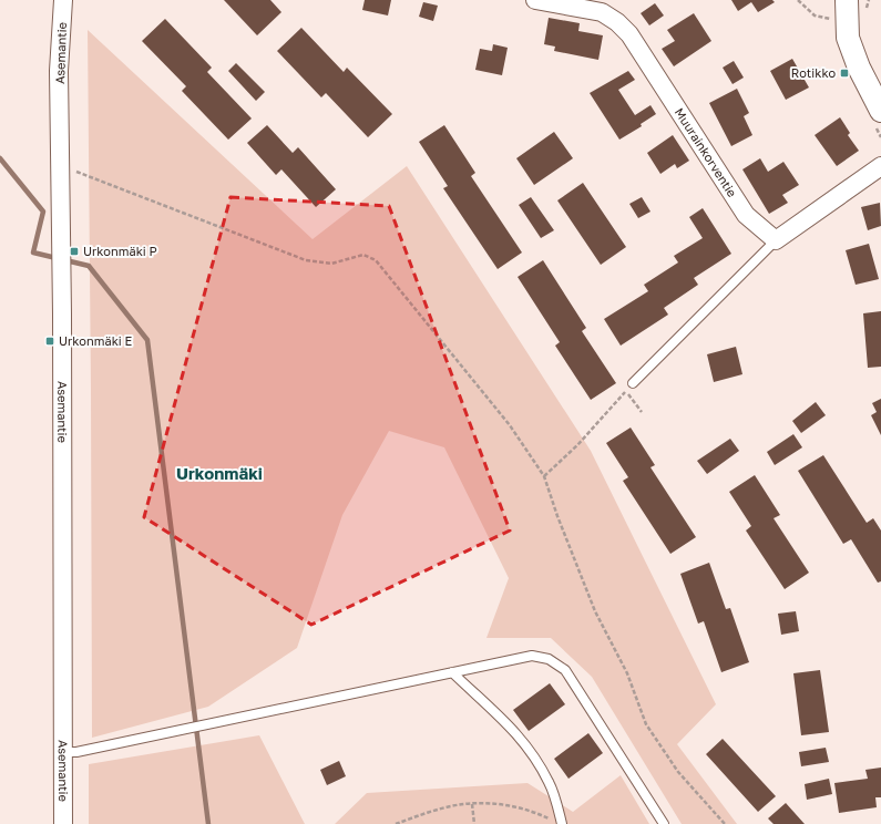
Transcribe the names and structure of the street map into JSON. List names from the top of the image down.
{
  "streets": {
    "street": ["Asemantie", "Muurainkorventie"]
  },
  "districts": ["Urkonmäki"],
  "places": {
    "transit": ["Rotikko", "Urkonmäki P", "Urkonmäki E"]
  }
}
